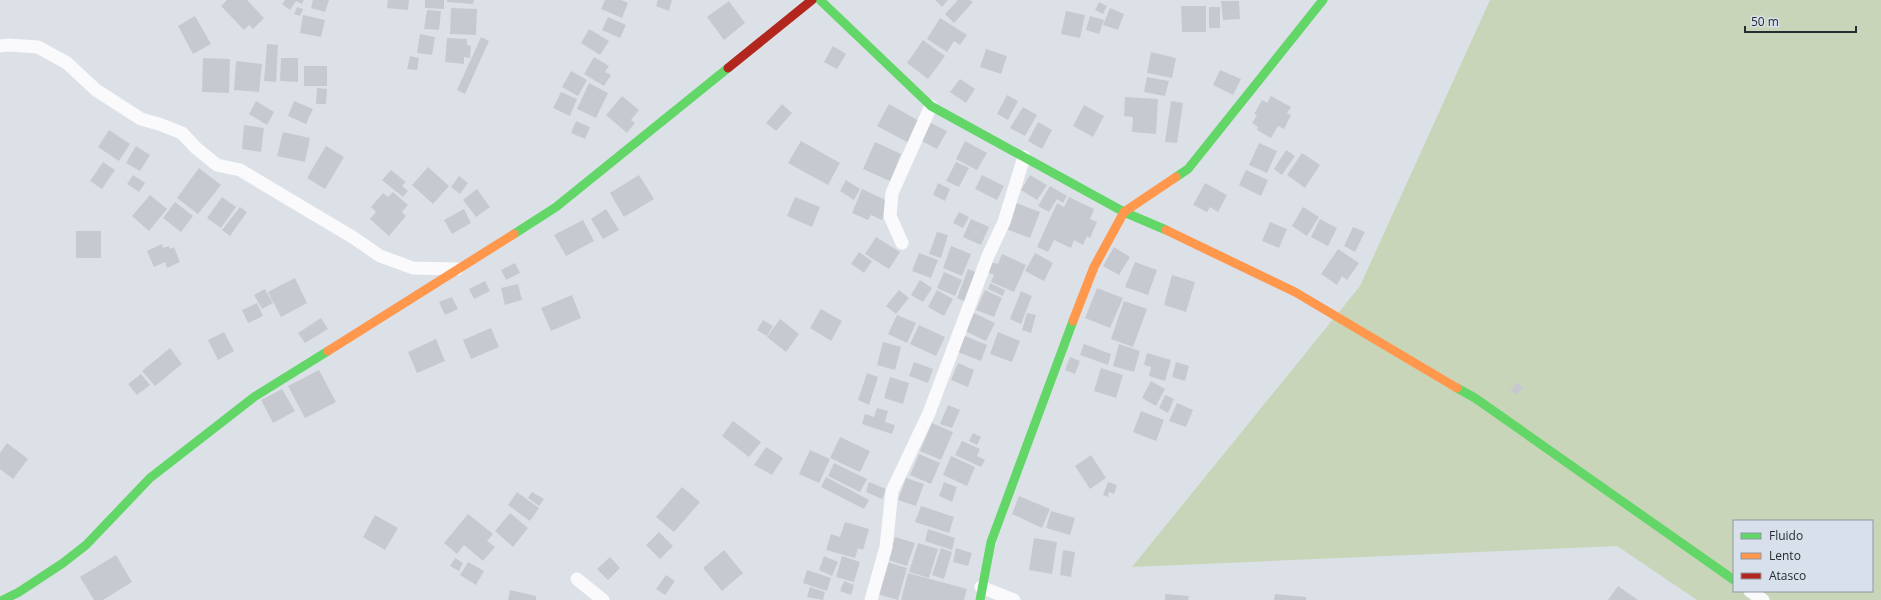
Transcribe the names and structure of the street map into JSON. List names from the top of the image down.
{
  "legend": ["Fluido", "Lento", "Atasco"],
  "scale_bar": "50 m"
}
